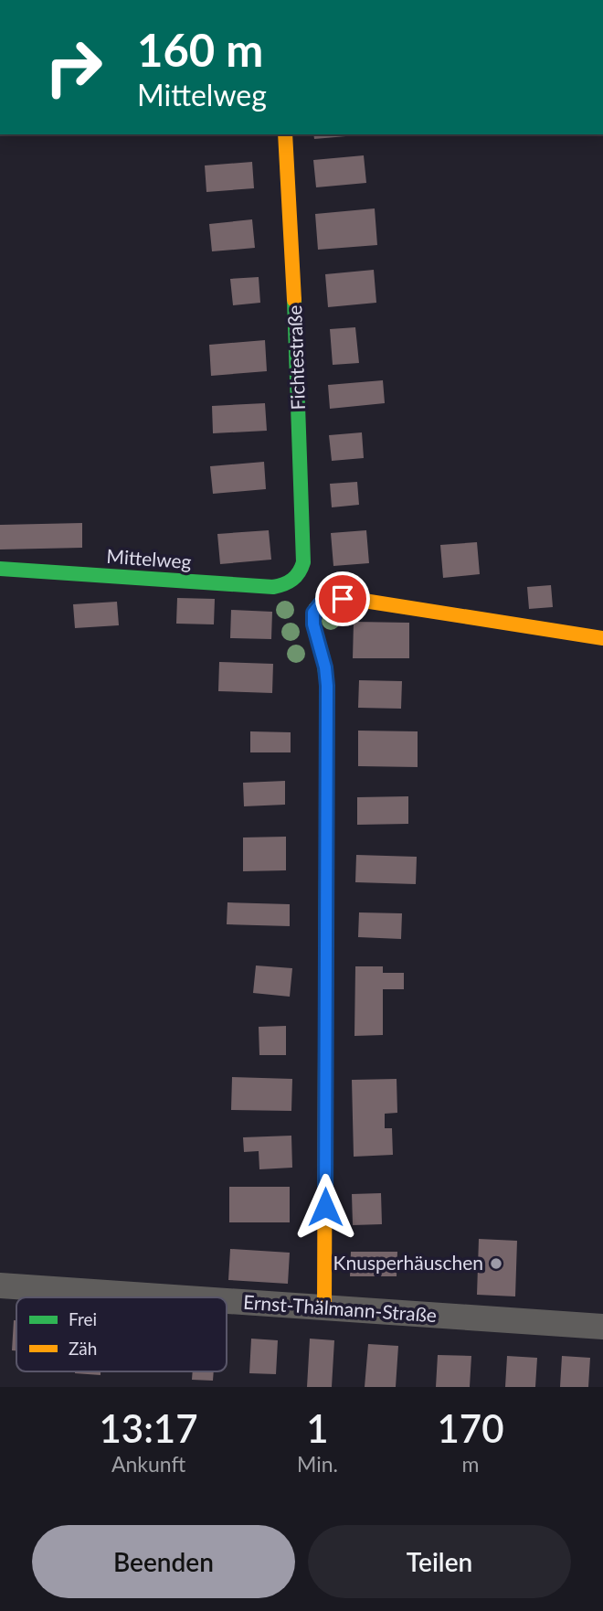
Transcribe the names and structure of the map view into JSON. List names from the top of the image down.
{
  "streets": {
    "street": ["Fichtestraße", "Mittelweg", "Ernst-Thälmann-Straße"]
  },
  "crossings": [
    ["Fichtestraße", "Mittelweg"]
  ],
  "places": ["Knusperhäuschen"],
  "legend": ["Frei", "Zäh"],
  "page": {
    "turn": ["160 m", "Mittelweg"],
    "eta": [
      "13:17",
      "Ankunft",
      "1",
      "Min.",
      "170",
      "m"
    ],
    "buttons": ["Beenden", "Teilen"]
  }
}
